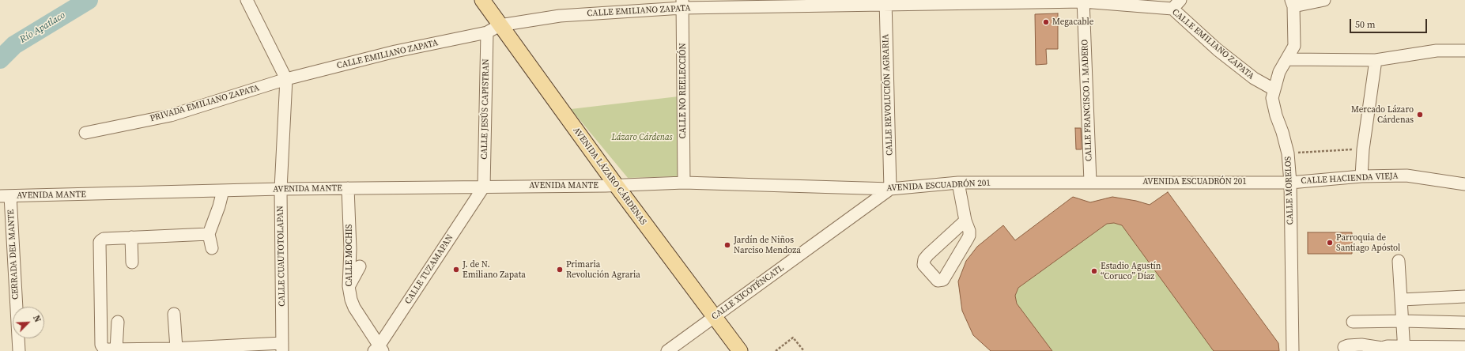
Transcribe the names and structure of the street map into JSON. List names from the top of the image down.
{
  "streets": {
    "main road": ["AVENIDA LÁZARO CÁRDENAS"],
    "street": [
      "CALLE EMILIANO ZAPATA",
      "CALLE NO REELECCIÓN",
      "CALLE REVOLUCIÓN AGRARIA",
      "CALLE FRANCISCO I. MADERO",
      "PRIVADA EMILIANO ZAPATA",
      "CALLE JESÚS CAPISTRAN",
      "CALLE HACIENDA VIEJA",
      "AVENIDA ESCUADRÓN 201",
      "AVENIDA MANTE",
      "CALLE MORELOS",
      "CERRADA DEL MANTE",
      "CALLE MOCHIS",
      "CALLE CUAUTOTOLAPAN",
      "CALLE TUZAMAPAN",
      "CALLE XICOTÉNCATL"
    ]
  },
  "crossings": [
    ["CALLE EMILIANO ZAPATA", "CALLE NO REELECCIÓN"],
    ["CALLE EMILIANO ZAPATA", "CALLE REVOLUCIÓN AGRARIA"],
    ["CALLE EMILIANO ZAPATA", "CALLE FRANCISCO I. MADERO"],
    ["CALLE EMILIANO ZAPATA", "PRIVADA EMILIANO ZAPATA"],
    ["CALLE EMILIANO ZAPATA", "CALLE JESÚS CAPISTRAN"],
    ["CALLE EMILIANO ZAPATA", "AVENIDA LÁZARO CÁRDENAS"],
    ["CALLE EMILIANO ZAPATA", "CALLE MORELOS"],
    ["CALLE EMILIANO ZAPATA", "CALLE CUAUTOTOLAPAN"],
    ["CALLE NO REELECCIÓN", "AVENIDA ESCUADRÓN 201"],
    ["CALLE REVOLUCIÓN AGRARIA", "AVENIDA ESCUADRÓN 201"],
    ["CALLE REVOLUCIÓN AGRARIA", "CALLE XICOTÉNCATL"],
    ["CALLE FRANCISCO I. MADERO", "AVENIDA ESCUADRÓN 201"],
    ["PRIVADA EMILIANO ZAPATA", "CALLE CUAUTOTOLAPAN"],
    ["CALLE JESÚS CAPISTRAN", "AVENIDA LÁZARO CÁRDENAS"],
    ["CALLE JESÚS CAPISTRAN", "AVENIDA MANTE"],
    ["CALLE JESÚS CAPISTRAN", "CALLE TUZAMAPAN"],
    ["AVENIDA LÁZARO CÁRDENAS", "AVENIDA ESCUADRÓN 201"],
    ["AVENIDA LÁZARO CÁRDENAS", "AVENIDA MANTE"],
    ["AVENIDA LÁZARO CÁRDENAS", "CALLE XICOTÉNCATL"],
    ["CALLE HACIENDA VIEJA", "AVENIDA ESCUADRÓN 201"],
    ["CALLE HACIENDA VIEJA", "CALLE MORELOS"],
    ["AVENIDA ESCUADRÓN 201", "AVENIDA MANTE"],
    ["AVENIDA ESCUADRÓN 201", "CALLE MORELOS"],
    ["AVENIDA ESCUADRÓN 201", "CALLE XICOTÉNCATL"],
    ["AVENIDA MANTE", "CERRADA DEL MANTE"],
    ["AVENIDA MANTE", "CALLE MOCHIS"],
    ["AVENIDA MANTE", "CALLE CUAUTOTOLAPAN"],
    ["AVENIDA MANTE", "CALLE TUZAMAPAN"],
    ["CALLE MOCHIS", "CALLE TUZAMAPAN"]
  ],
  "water": ["Río Apatlaco"],
  "parks": ["Lázaro Cárdenas"],
  "places": [
    "Megacable",
    "Mercado Lázaro Cárdenas",
    "Parroquia de Santiago Apóstol",
    "Jardín de Niños Narciso Mendoza",
    "J. de N. Emiliano Zapata",
    "Primaria Revolución Agraria",
    "Estadio Agustín “Coruco” Díaz"
  ],
  "scale_bar": "50 m",
  "north": "top right"
}
